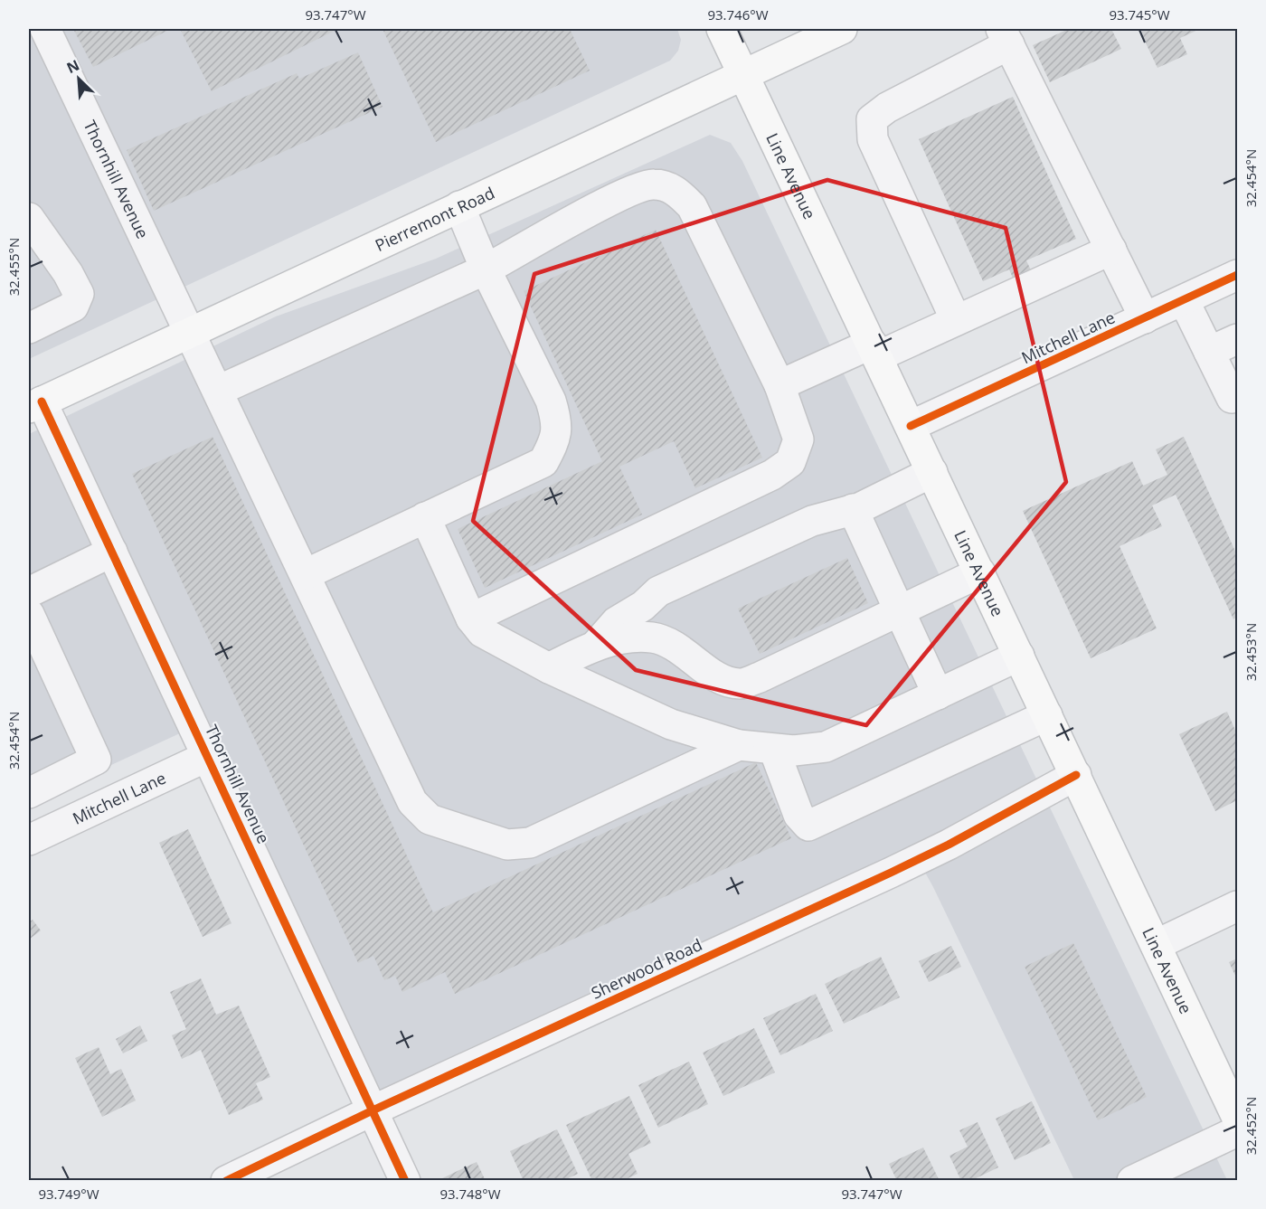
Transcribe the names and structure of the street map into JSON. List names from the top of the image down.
{
  "streets": {
    "main road": ["Line Avenue", "Pierremont Road"],
    "street": ["Thornhill Avenue", "Mitchell Lane", "Sherwood Road"]
  },
  "crossings": [
    ["Line Avenue", "Pierremont Road"],
    ["Line Avenue", "Mitchell Lane"],
    ["Line Avenue", "Sherwood Road"],
    ["Thornhill Avenue", "Pierremont Road"],
    ["Thornhill Avenue", "Mitchell Lane"],
    ["Thornhill Avenue", "Sherwood Road"]
  ],
  "north": "top left",
  "coordinates": [
    "93.747°W",
    "93.746°W",
    "93.745°W",
    "32.454°N",
    "32.455°N",
    "32.453°N",
    "32.452°N",
    "93.749°W",
    "93.748°W"
  ]
}
